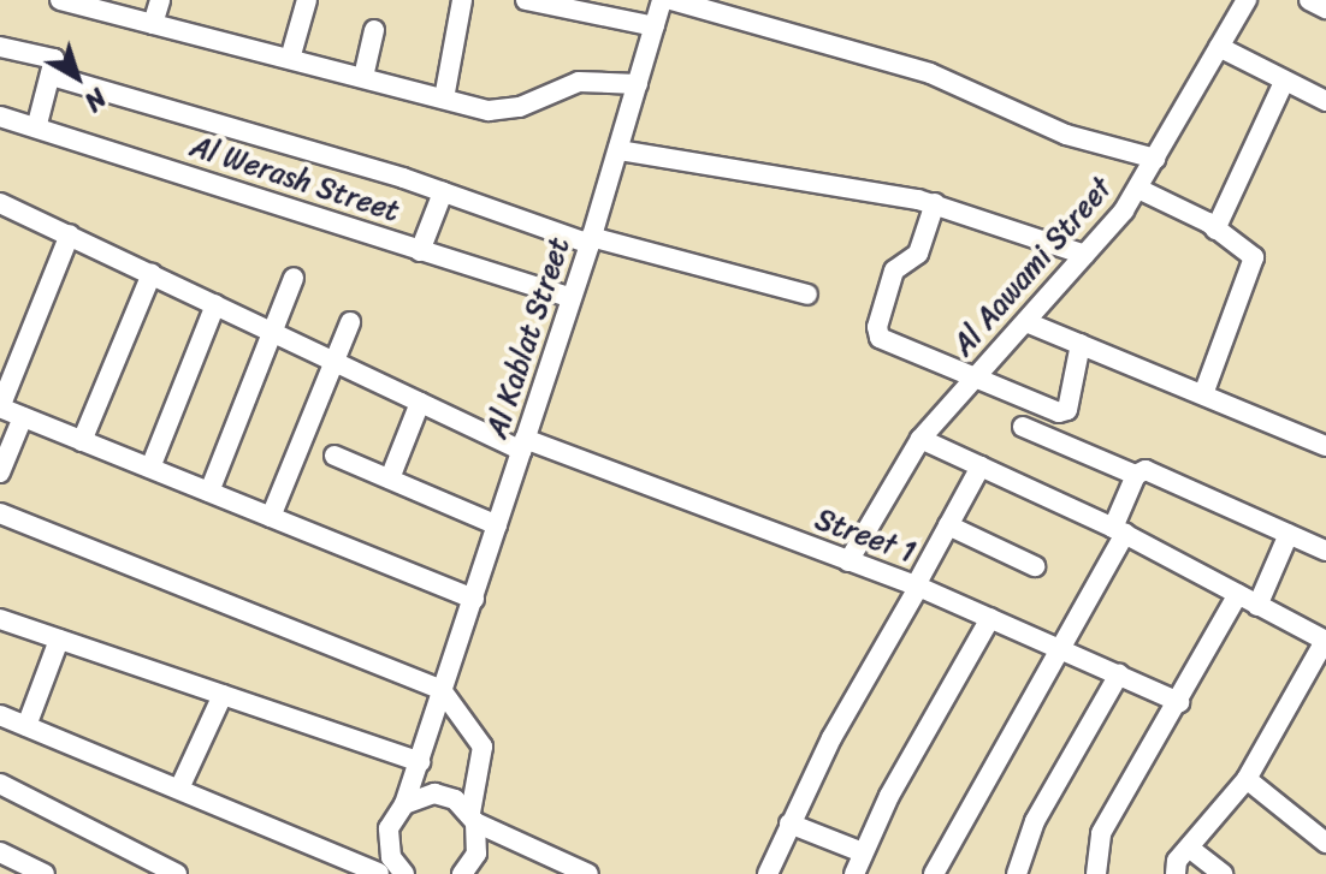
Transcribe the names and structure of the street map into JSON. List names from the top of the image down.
{
  "streets": {
    "street": [
      "Al Werash Street",
      "Al Aawami Street",
      "Al Kablat Street",
      "Street 1"
    ]
  },
  "crossings": [
    ["Al Werash Street", "Al Kablat Street"],
    ["Al Aawami Street", "Street 1"],
    ["Al Kablat Street", "Street 1"]
  ],
  "north": "bottom right"
}
